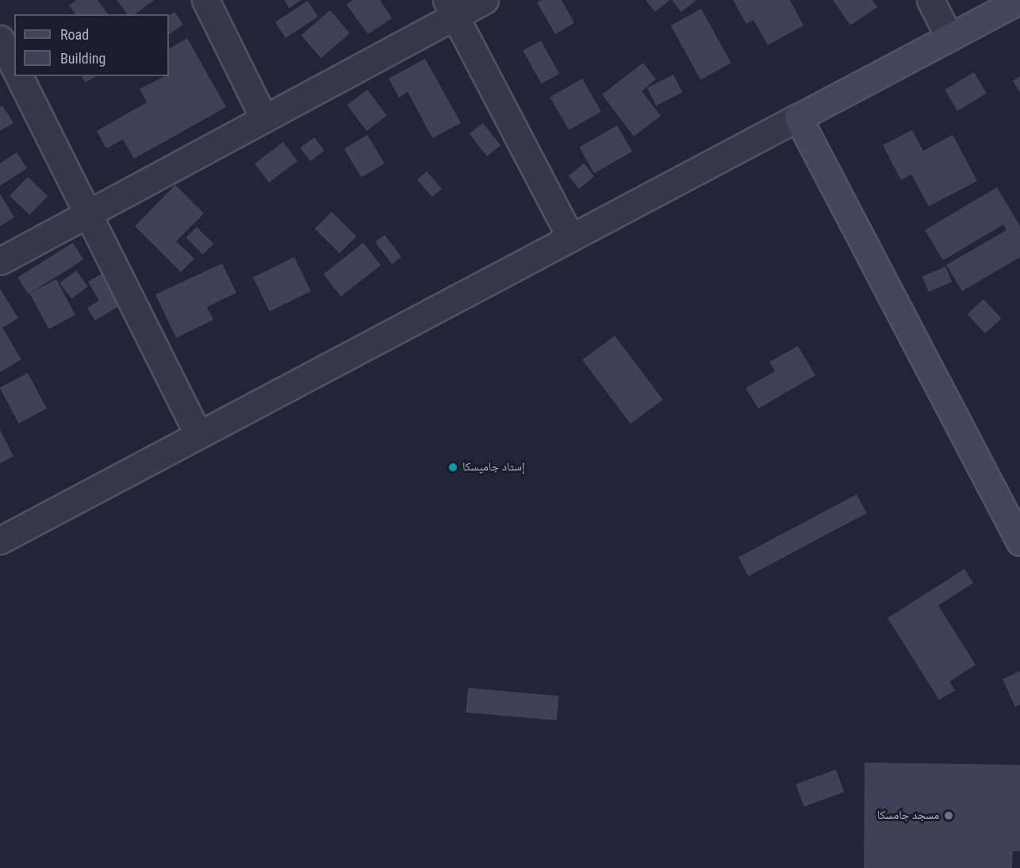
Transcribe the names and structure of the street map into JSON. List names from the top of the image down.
{
  "places": ["إستاد جاميسكا", "مسجد جامسكا"],
  "legend": ["Road", "Building"]
}
